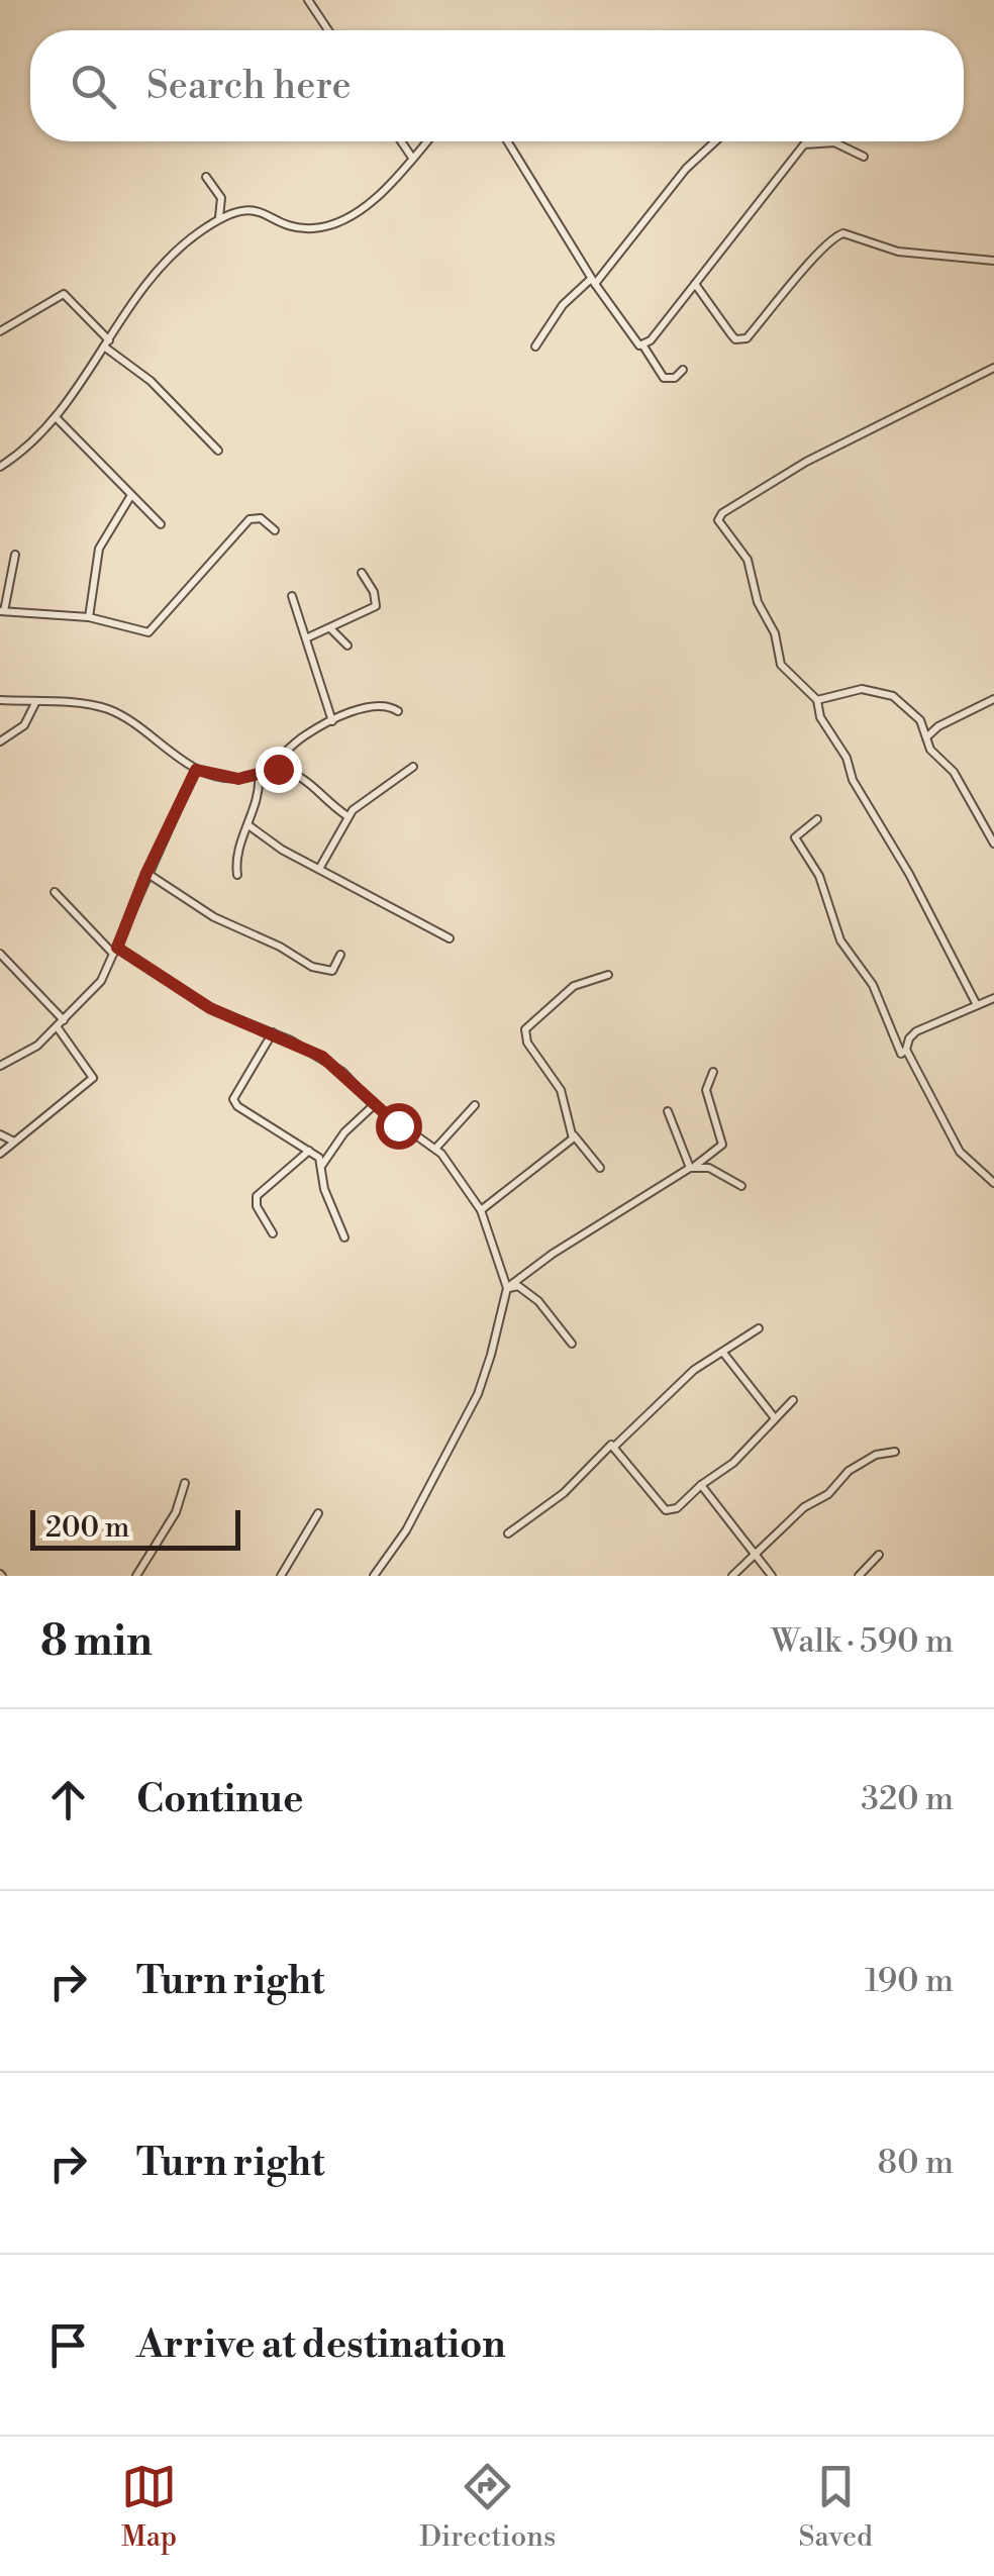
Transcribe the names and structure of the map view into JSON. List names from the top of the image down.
{
  "scale_bar": "200 m",
  "page": {
    "search": "Search here",
    "scale": "200 m",
    "heading": ["8 min", "Walk · 590 m"],
    "list": [
      ["Continue", "320 m"],
      ["Turn right", "190 m"],
      ["Turn right", "80 m"],
      "Arrive at destination"
    ],
    "nav": ["Map", "Directions", "Saved"]
  }
}
